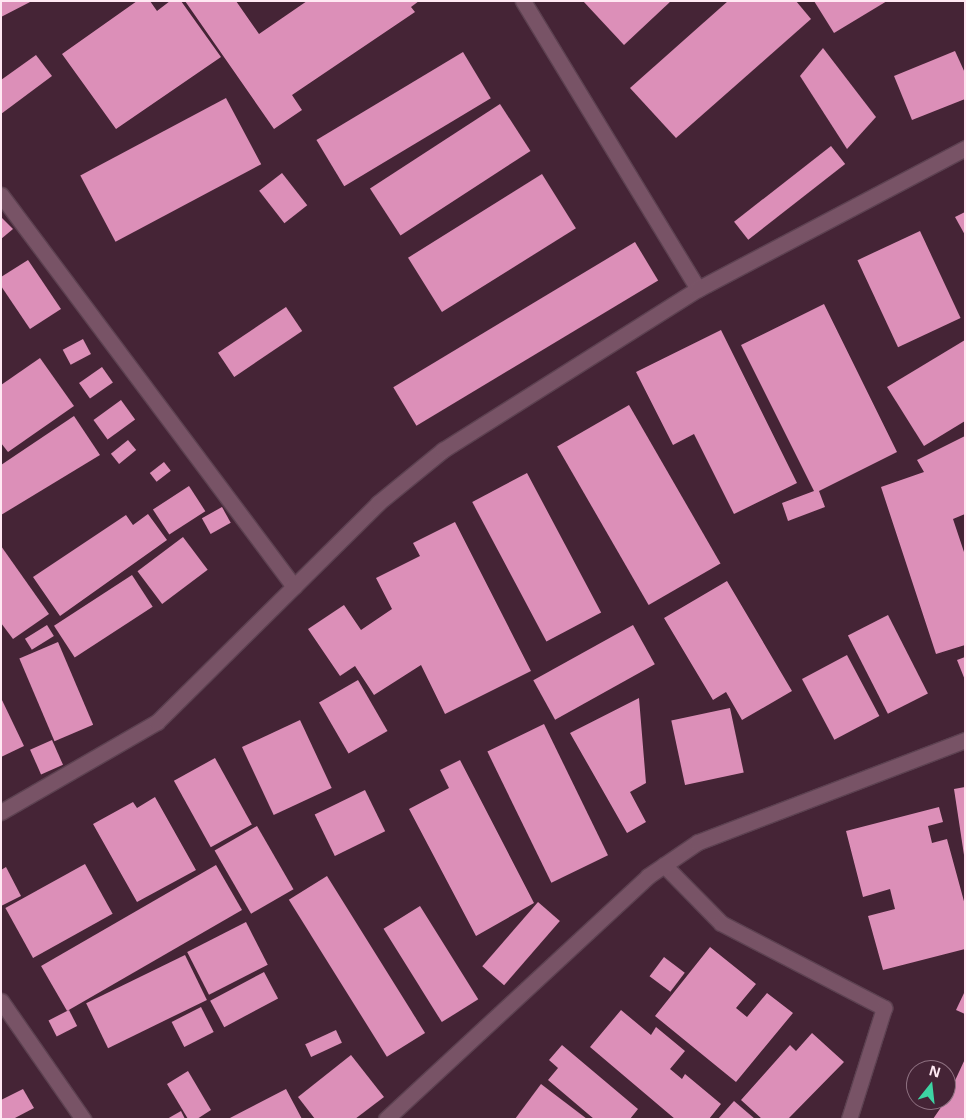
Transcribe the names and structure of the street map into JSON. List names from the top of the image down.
{
  "north": "top"
}
